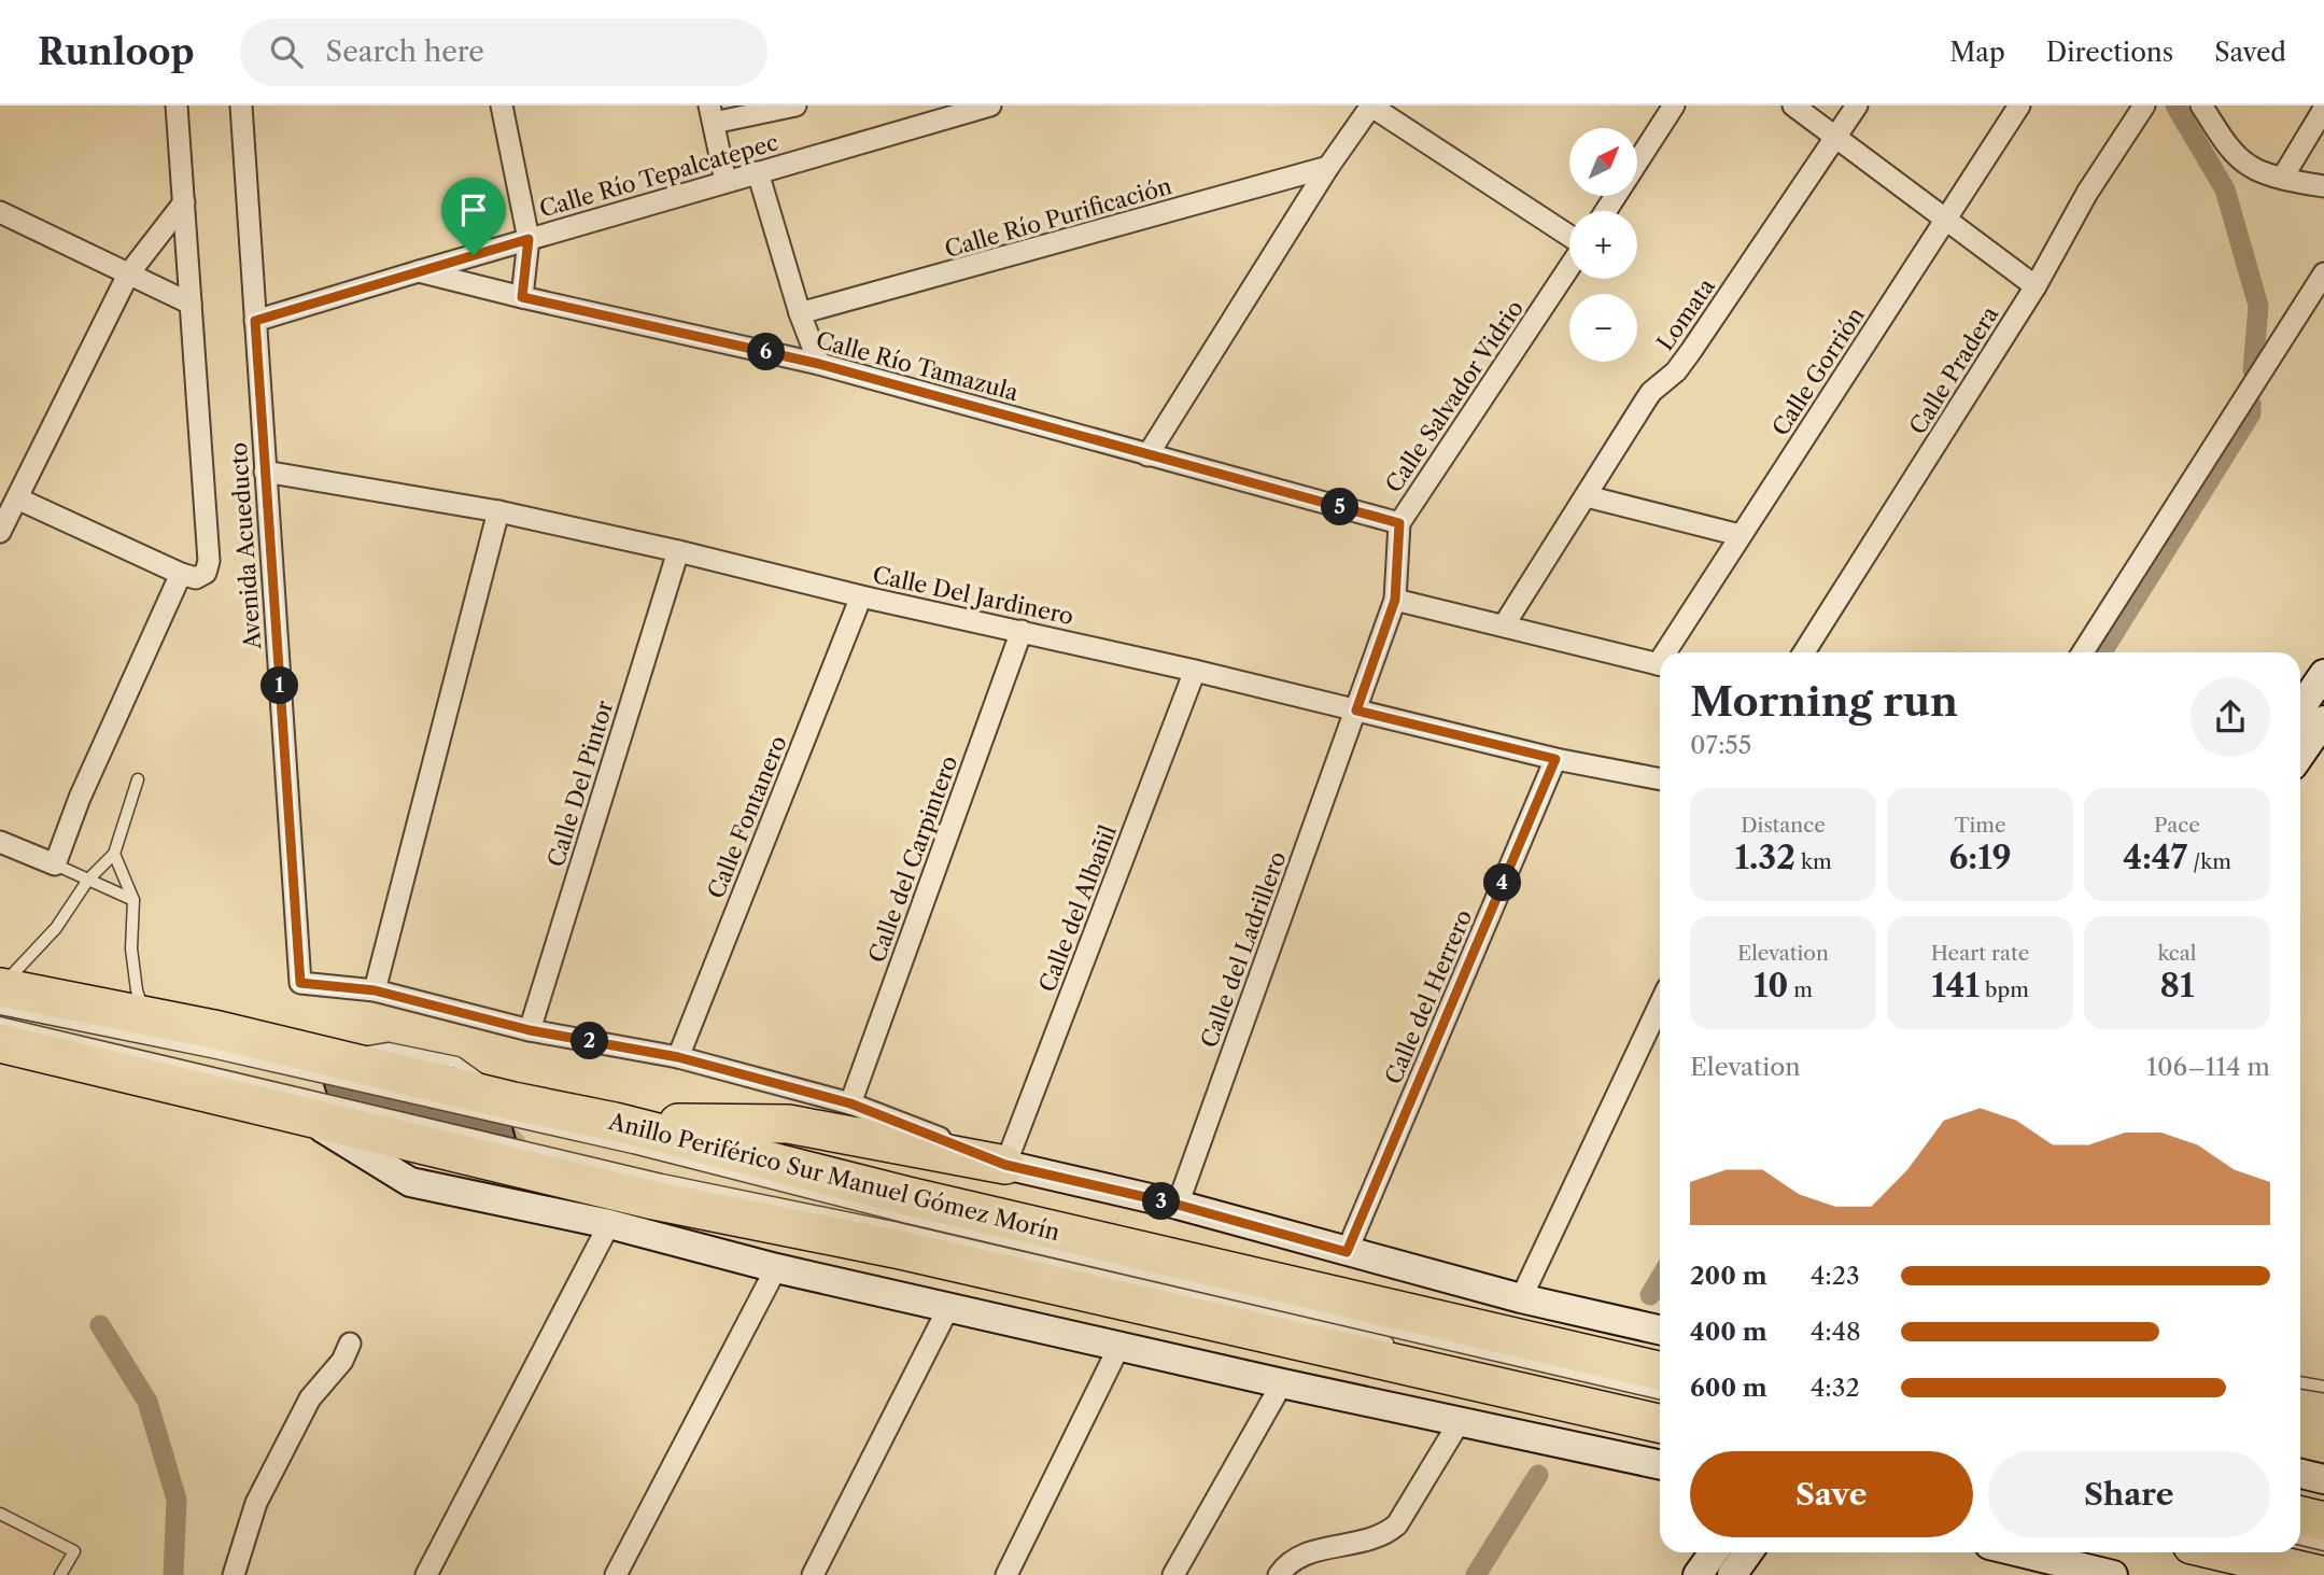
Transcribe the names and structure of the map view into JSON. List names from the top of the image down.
{
  "streets": {
    "highway": ["Anillo Periférico Sur Manuel Gómez Morín"],
    "street": [
      "Calle Río Tepalcatepec",
      "Calle Río Purificación",
      "Lomata",
      "Calle Río Tamazula",
      "Calle Pradera",
      "Calle Gorrión",
      "Calle Salvador Vidrio",
      "Avenida Acueducto",
      "Calle Del Jardinero",
      "Calle Del Pintor",
      "Calle Fontanero",
      "Calle del Carpintero",
      "Calle del Albañil",
      "Calle del Ladrillero",
      "Calle del Herrero"
    ]
  },
  "crossings": [
    ["Calle Río Tepalcatepec", "Calle Río Tamazula"],
    ["Calle Río Tepalcatepec", "Avenida Acueducto"],
    ["Calle Río Tamazula", "Calle Salvador Vidrio"],
    ["Calle Salvador Vidrio", "Calle Del Jardinero"],
    ["Calle Salvador Vidrio", "Calle del Ladrillero"],
    ["Avenida Acueducto", "Calle Del Jardinero"],
    ["Calle Del Jardinero", "Calle Del Pintor"],
    ["Calle Del Jardinero", "Calle Fontanero"],
    ["Calle Del Jardinero", "Calle del Carpintero"],
    ["Calle Del Jardinero", "Calle del Albañil"],
    ["Calle Del Jardinero", "Calle del Ladrillero"],
    ["Calle Del Jardinero", "Calle del Herrero"]
  ],
  "north": "top right",
  "page": {
    "header": "Runloop",
    "search": "Search here",
    "nav": ["Map", "Directions", "Saved"],
    "map_buttons": ["+", "−"],
    "pins": [
      "6",
      "5",
      "1",
      "4",
      "2",
      "3"
    ],
    "heading": ["Morning run", "07:55"],
    "stats": [
      ["Distance", "1.32 km"],
      ["Time", "6:19"],
      ["Pace", "4:47 /km"],
      ["Elevation", "10 m"],
      ["Heart rate", "141 bpm"],
      ["kcal", "81"]
    ],
    "chart": ["Elevation", "106–114 m"],
    "list": [
      {
        "name": "200 m",
        "note": "4:23"
      },
      {
        "name": "400 m",
        "note": "4:48"
      },
      {
        "name": "600 m",
        "note": "4:32"
      }
    ],
    "buttons": ["Save", "Share"]
  }
}
